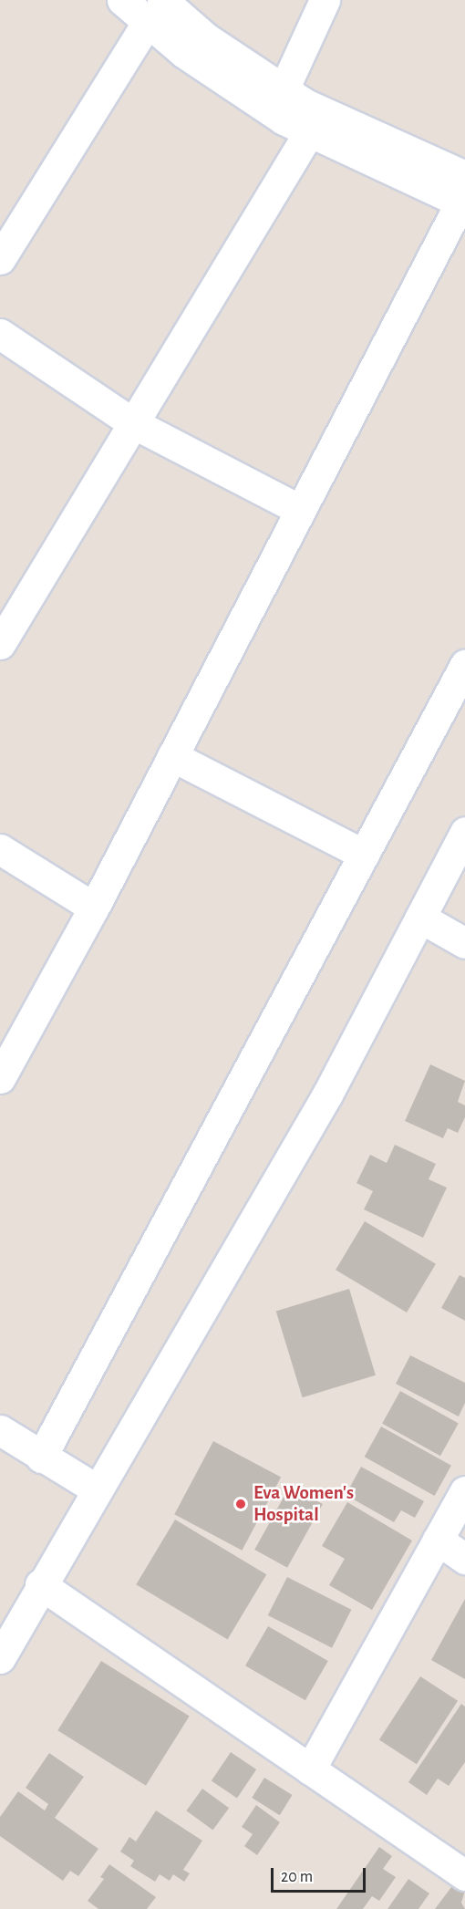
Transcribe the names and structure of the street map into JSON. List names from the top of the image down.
{
  "places": ["Eva Women's Hospital"],
  "scale_bar": "20 m"
}
